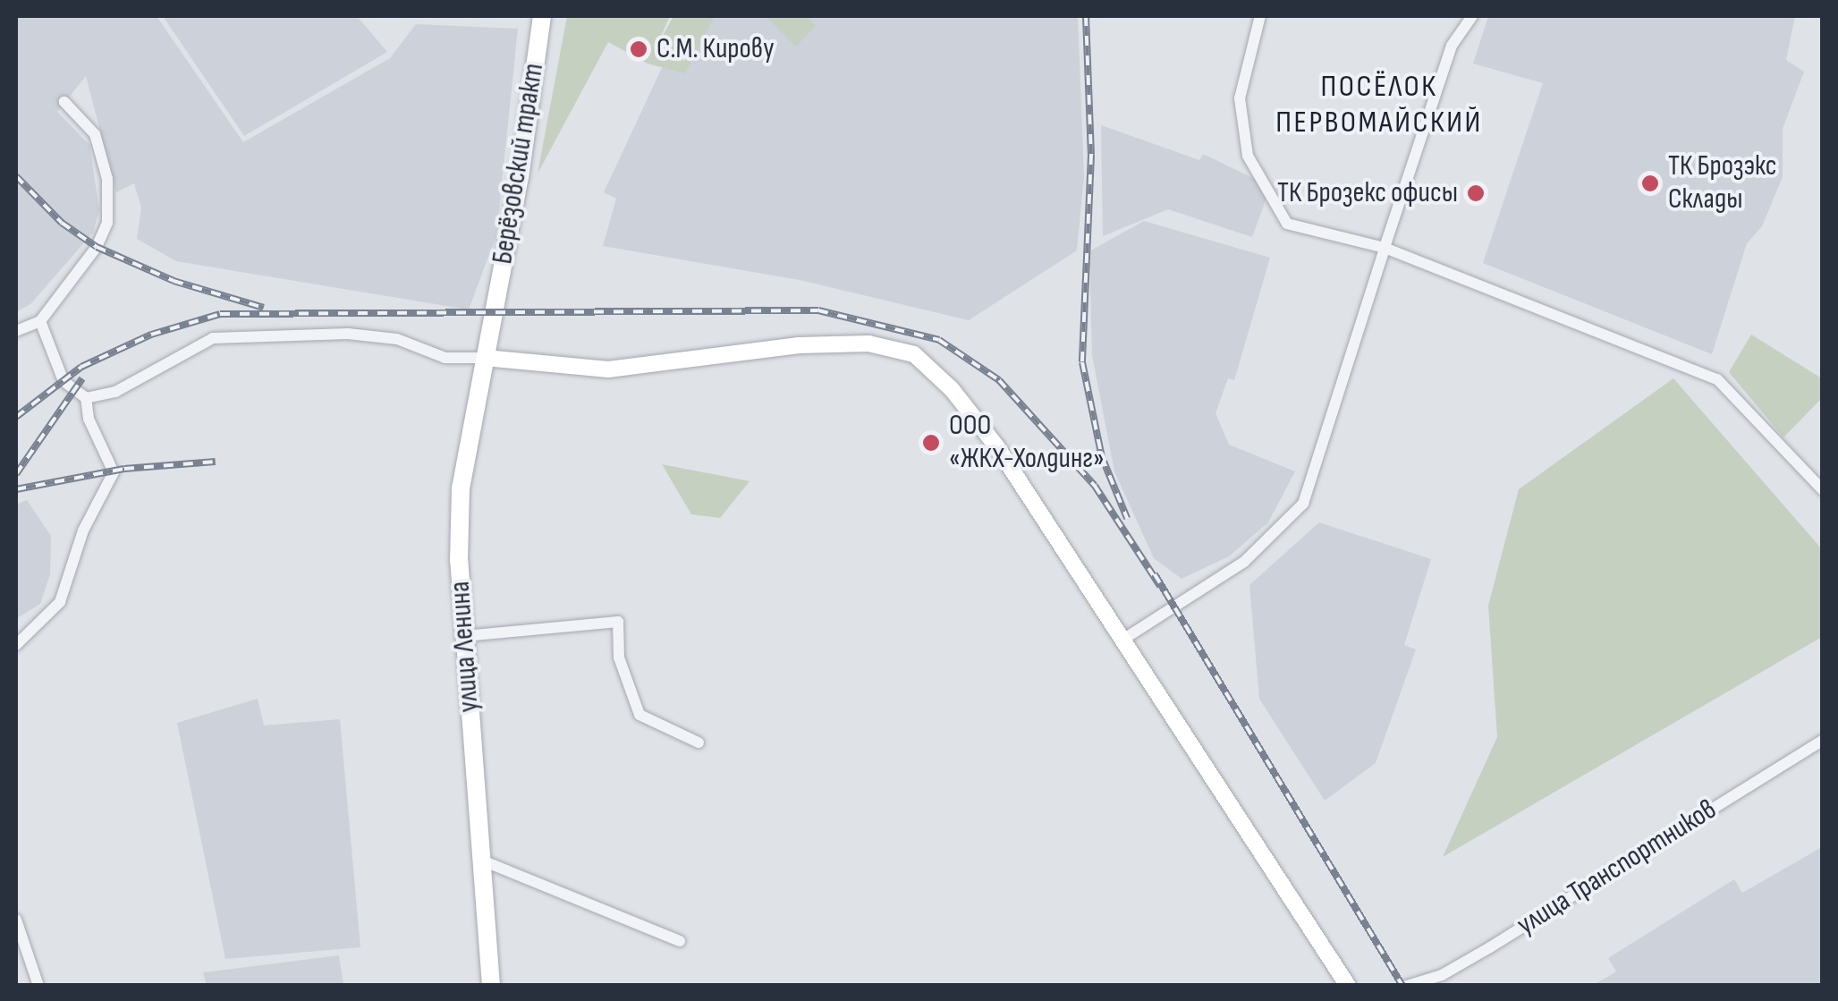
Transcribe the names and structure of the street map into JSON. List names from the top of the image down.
{
  "streets": {
    "main road": ["Берёзовский тракт", "улица Ленина"],
    "street": ["улица Транспортников"]
  },
  "crossings": [
    ["Берёзовский тракт", "улица Ленина"]
  ],
  "districts": ["ПОСЁЛОК ПЕРВОМАЙСКИЙ"],
  "places": [
    "С.М. Кирову",
    "ТК Брозэкс Склады",
    "ТК Брозекс офисы",
    "ООО «ЖКХ-Холдинг»"
  ]
}
